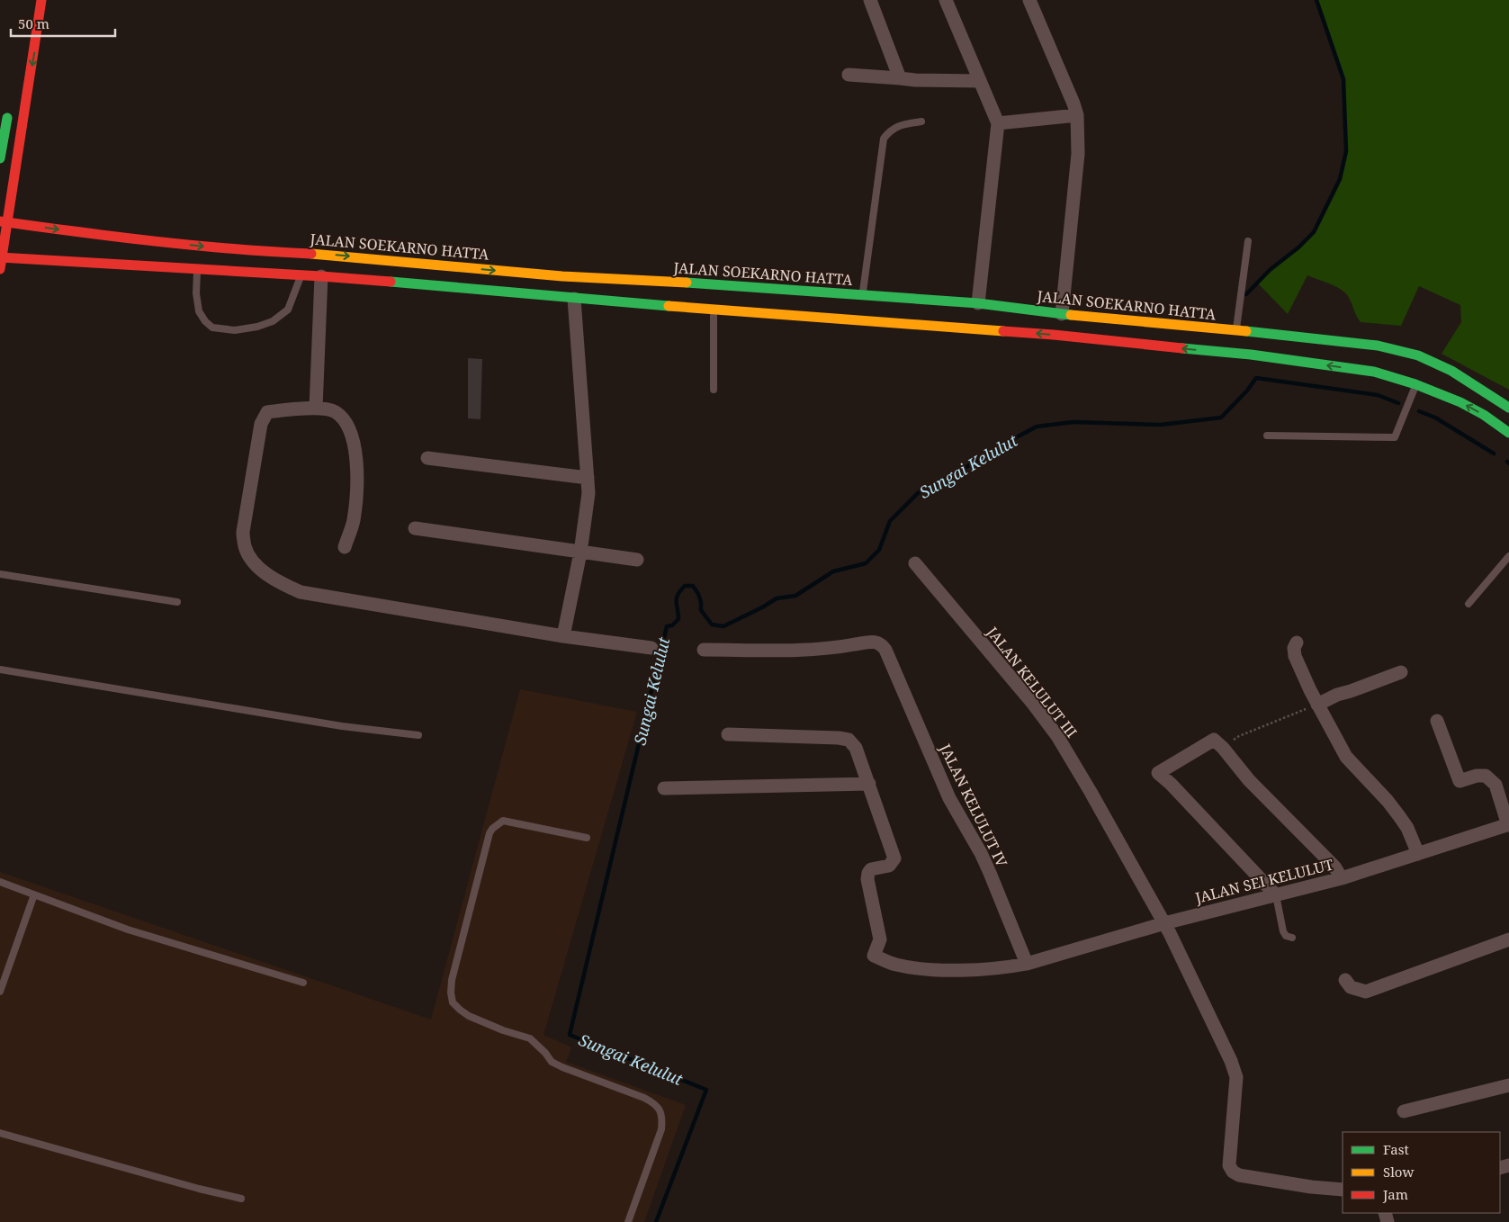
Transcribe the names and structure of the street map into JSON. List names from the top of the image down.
{
  "streets": {
    "main road": ["JALAN SOEKARNO HATTA"],
    "street": ["JALAN KELULUT III", "JALAN KELULUT IV", "JALAN SEI KELULUT"]
  },
  "crossings": [
    ["JALAN KELULUT III", "JALAN SEI KELULUT"],
    ["JALAN KELULUT IV", "JALAN SEI KELULUT"]
  ],
  "water": ["Sungai Kelulut"],
  "legend": ["Fast", "Slow", "Jam"],
  "scale_bar": "50 m"
}
